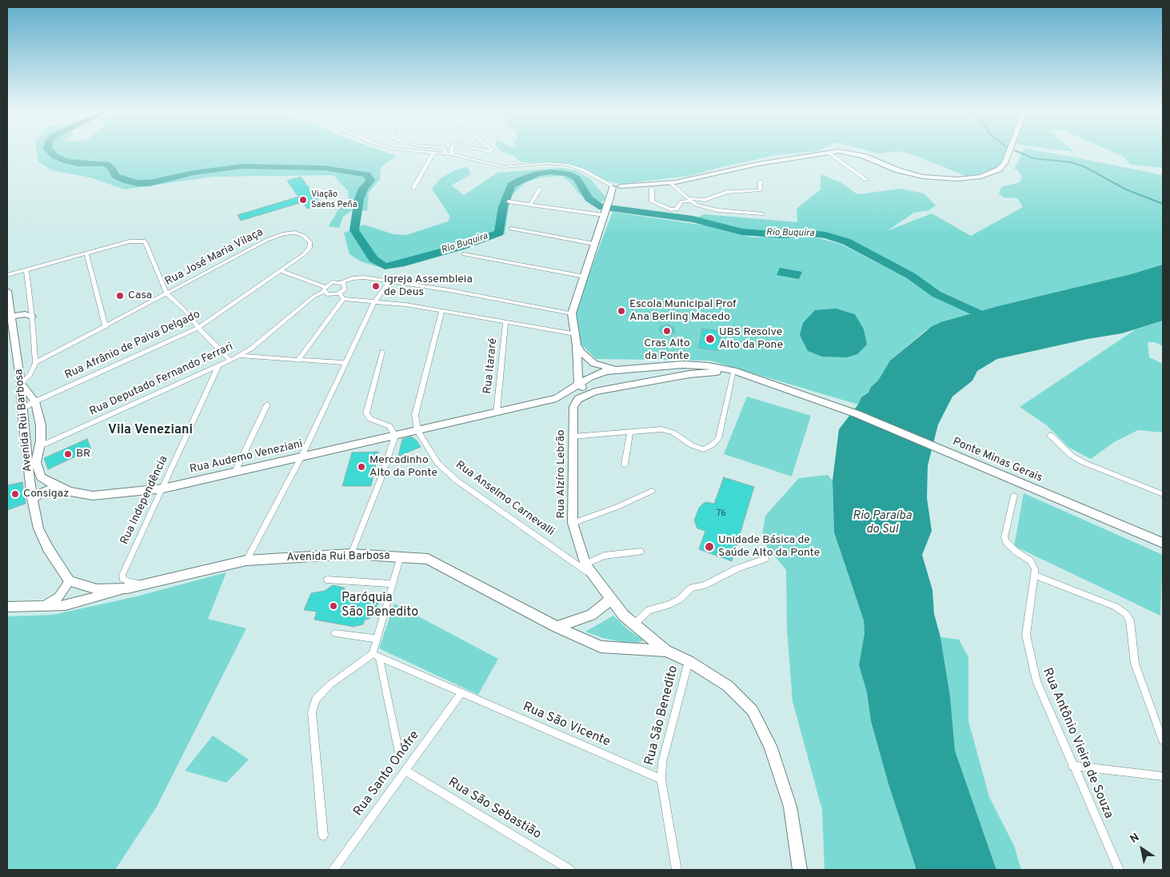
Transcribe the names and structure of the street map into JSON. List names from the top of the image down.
{
  "streets": {
    "main road": [
      "Avenida Rui Barbosa",
      "Rua Audemo Veneziani",
      "Ponte Minas Gerais",
      "Rua Alzíro Lebrão"
    ],
    "street": [
      "Rua José Maria Vilaça",
      "Rua Afrânio de Paiva Delgado",
      "Rua Itararé",
      "Rua Deputado Fernando Ferrari",
      "Rua Anselmo Carnevalli",
      "Rua Independência",
      "Rua São Benedito",
      "Rua São Vicente",
      "Rua Antônio Vieira de Souza",
      "Rua Santo Onófre",
      "Rua São Sebastião"
    ]
  },
  "crossings": [
    ["Rua José Maria Vilaça", "Rua Afrânio de Paiva Delgado"],
    ["Rua Afrânio de Paiva Delgado", "Avenida Rui Barbosa"],
    ["Rua Afrânio de Paiva Delgado", "Rua Audemo Veneziani"],
    ["Rua Itararé", "Rua Audemo Veneziani"],
    ["Rua Deputado Fernando Ferrari", "Rua Audemo Veneziani"],
    ["Rua Deputado Fernando Ferrari", "Rua Independência"],
    ["Avenida Rui Barbosa", "Rua Audemo Veneziani"],
    ["Avenida Rui Barbosa", "Rua Alzíro Lebrão"],
    ["Avenida Rui Barbosa", "Rua Independência"],
    ["Avenida Rui Barbosa", "Rua São Benedito"],
    ["Rua Audemo Veneziani", "Ponte Minas Gerais"],
    ["Rua Audemo Veneziani", "Rua Alzíro Lebrão"],
    ["Rua Audemo Veneziani", "Rua Anselmo Carnevalli"],
    ["Rua Audemo Veneziani", "Rua Independência"],
    ["Rua Alzíro Lebrão", "Rua Anselmo Carnevalli"],
    ["Rua São Benedito", "Rua São Vicente"],
    ["Rua São Vicente", "Rua Santo Onófre"],
    ["Rua Santo Onófre", "Rua São Sebastião"]
  ],
  "districts": ["Vila Veneziani"],
  "water": ["Rio Buquira", "Rio Paraíba do Sul"],
  "places": [
    "Viação Saens Peña",
    "Igreja Assembleia de Deus",
    "Casa",
    "Escola Municipal Prof Ana Berling Macedo",
    "Cras Alto da Ponte",
    "UBS Resolve Alto da Pone",
    "BR",
    "Mercadinho Alto da Ponte",
    "Consigaz",
    "Unidade Básica de Saúde Alto da Ponte",
    "Paróquia São Benedito"
  ],
  "house_numbers": ["76"],
  "north": "top left"
}
